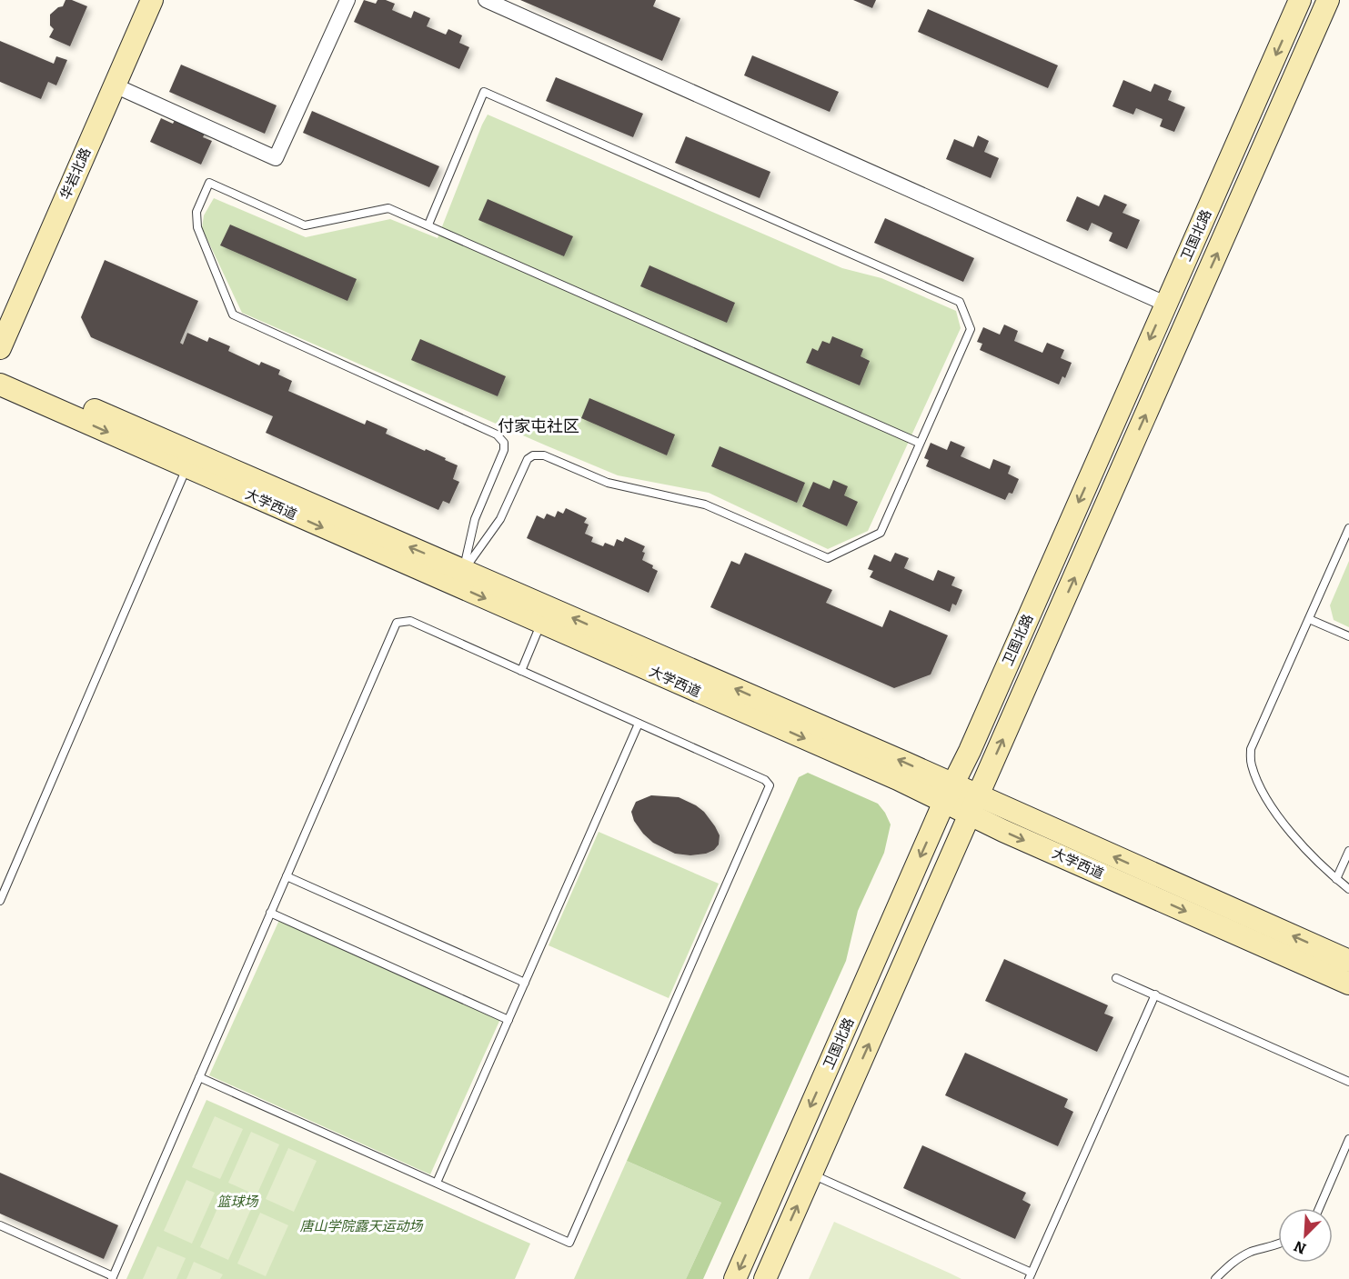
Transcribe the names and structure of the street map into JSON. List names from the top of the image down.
{
  "streets": {
    "main road": ["华岩北路", "卫国北路", "大学西道"]
  },
  "crossings": [
    ["卫国北路", "大学西道"]
  ],
  "districts": ["付家屯社区"],
  "parks": ["篮球场", "唐山学院露天运动场"],
  "north": "bottom left"
}
